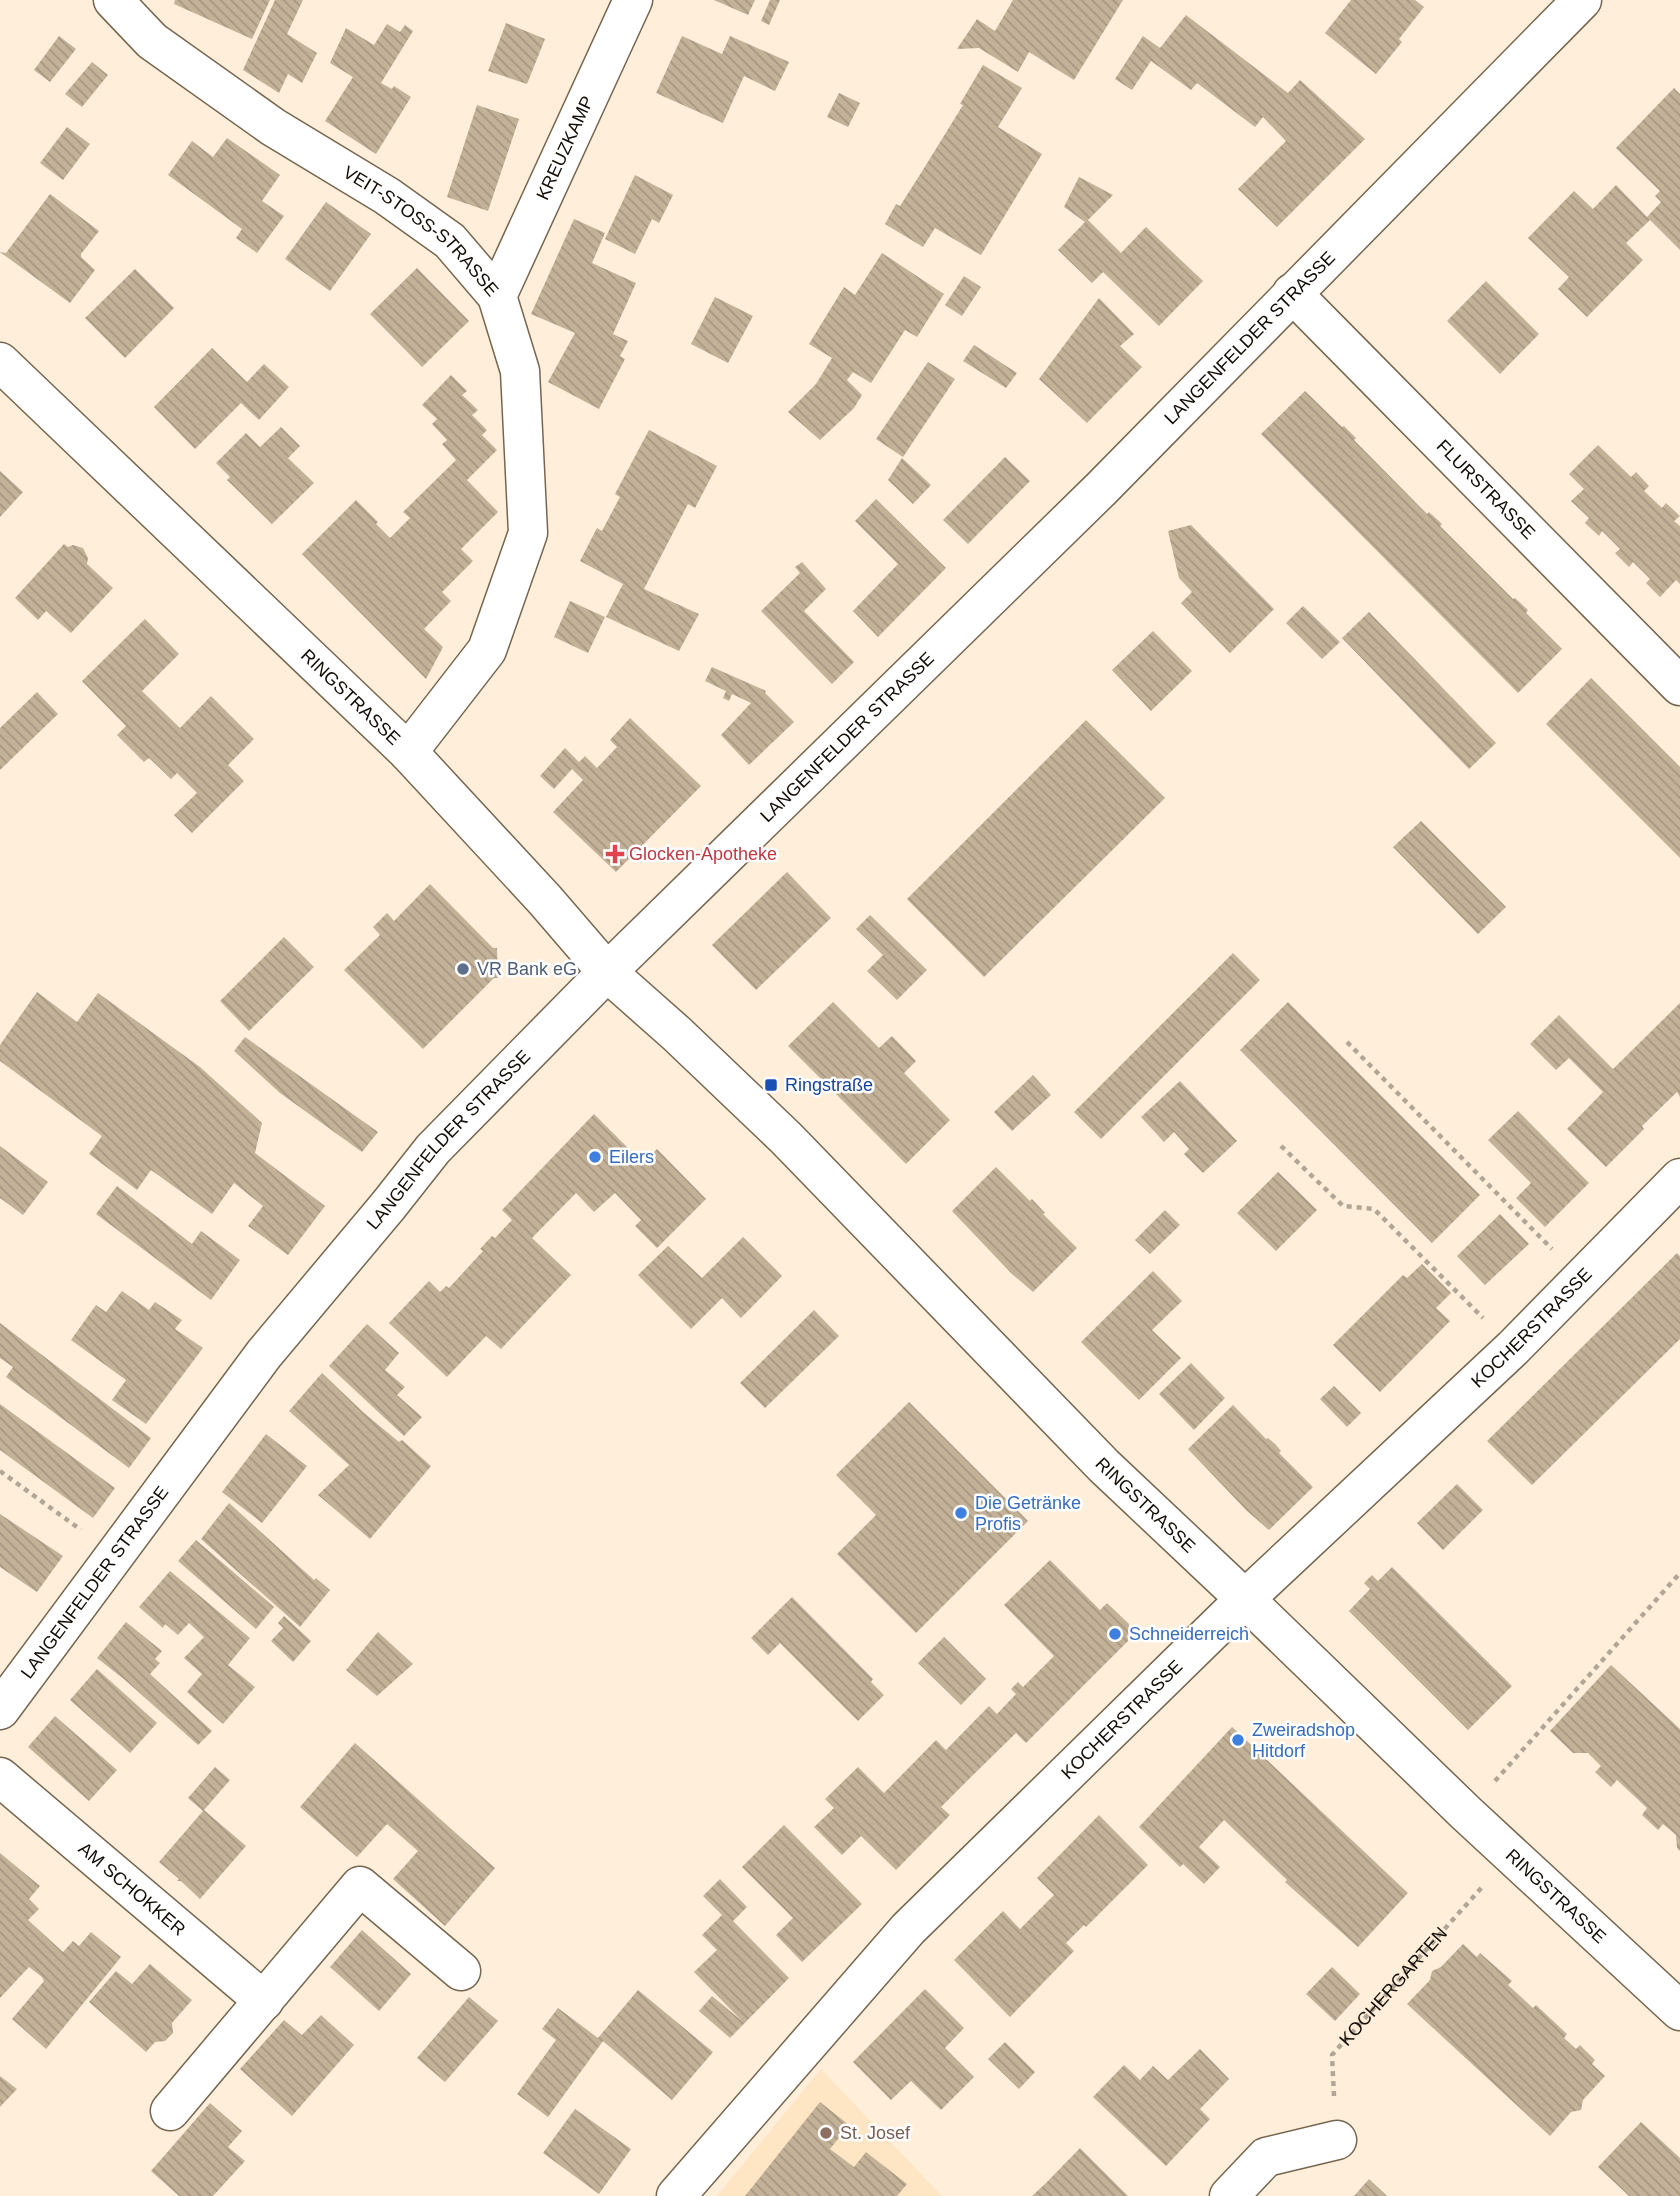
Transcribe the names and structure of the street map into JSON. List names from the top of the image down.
{
  "streets": {
    "street": [
      "KREUZKAMP",
      "VEIT-STOSS-STRASSE",
      "LANGENFELDER STRASSE",
      "FLURSTRASSE",
      "RINGSTRASSE",
      "KOCHERSTRASSE",
      "AM SCHOKKER"
    ],
    "path": ["KOCHERGARTEN"]
  },
  "crossings": [
    ["KREUZKAMP", "VEIT-STOSS-STRASSE"],
    ["VEIT-STOSS-STRASSE", "RINGSTRASSE"],
    ["LANGENFELDER STRASSE", "FLURSTRASSE"],
    ["LANGENFELDER STRASSE", "RINGSTRASSE"],
    ["RINGSTRASSE", "KOCHERSTRASSE"],
    ["RINGSTRASSE", "KOCHERGARTEN"]
  ],
  "places": {
    "health": ["Glocken-Apotheke"],
    "other": [
      "VR Bank eG",
      "Eilers",
      "Die Getränke Profis",
      "Schneiderreich",
      "Zweiradshop Hitdorf",
      "St. Josef"
    ],
    "transit": ["Ringstraße"]
  }
}
